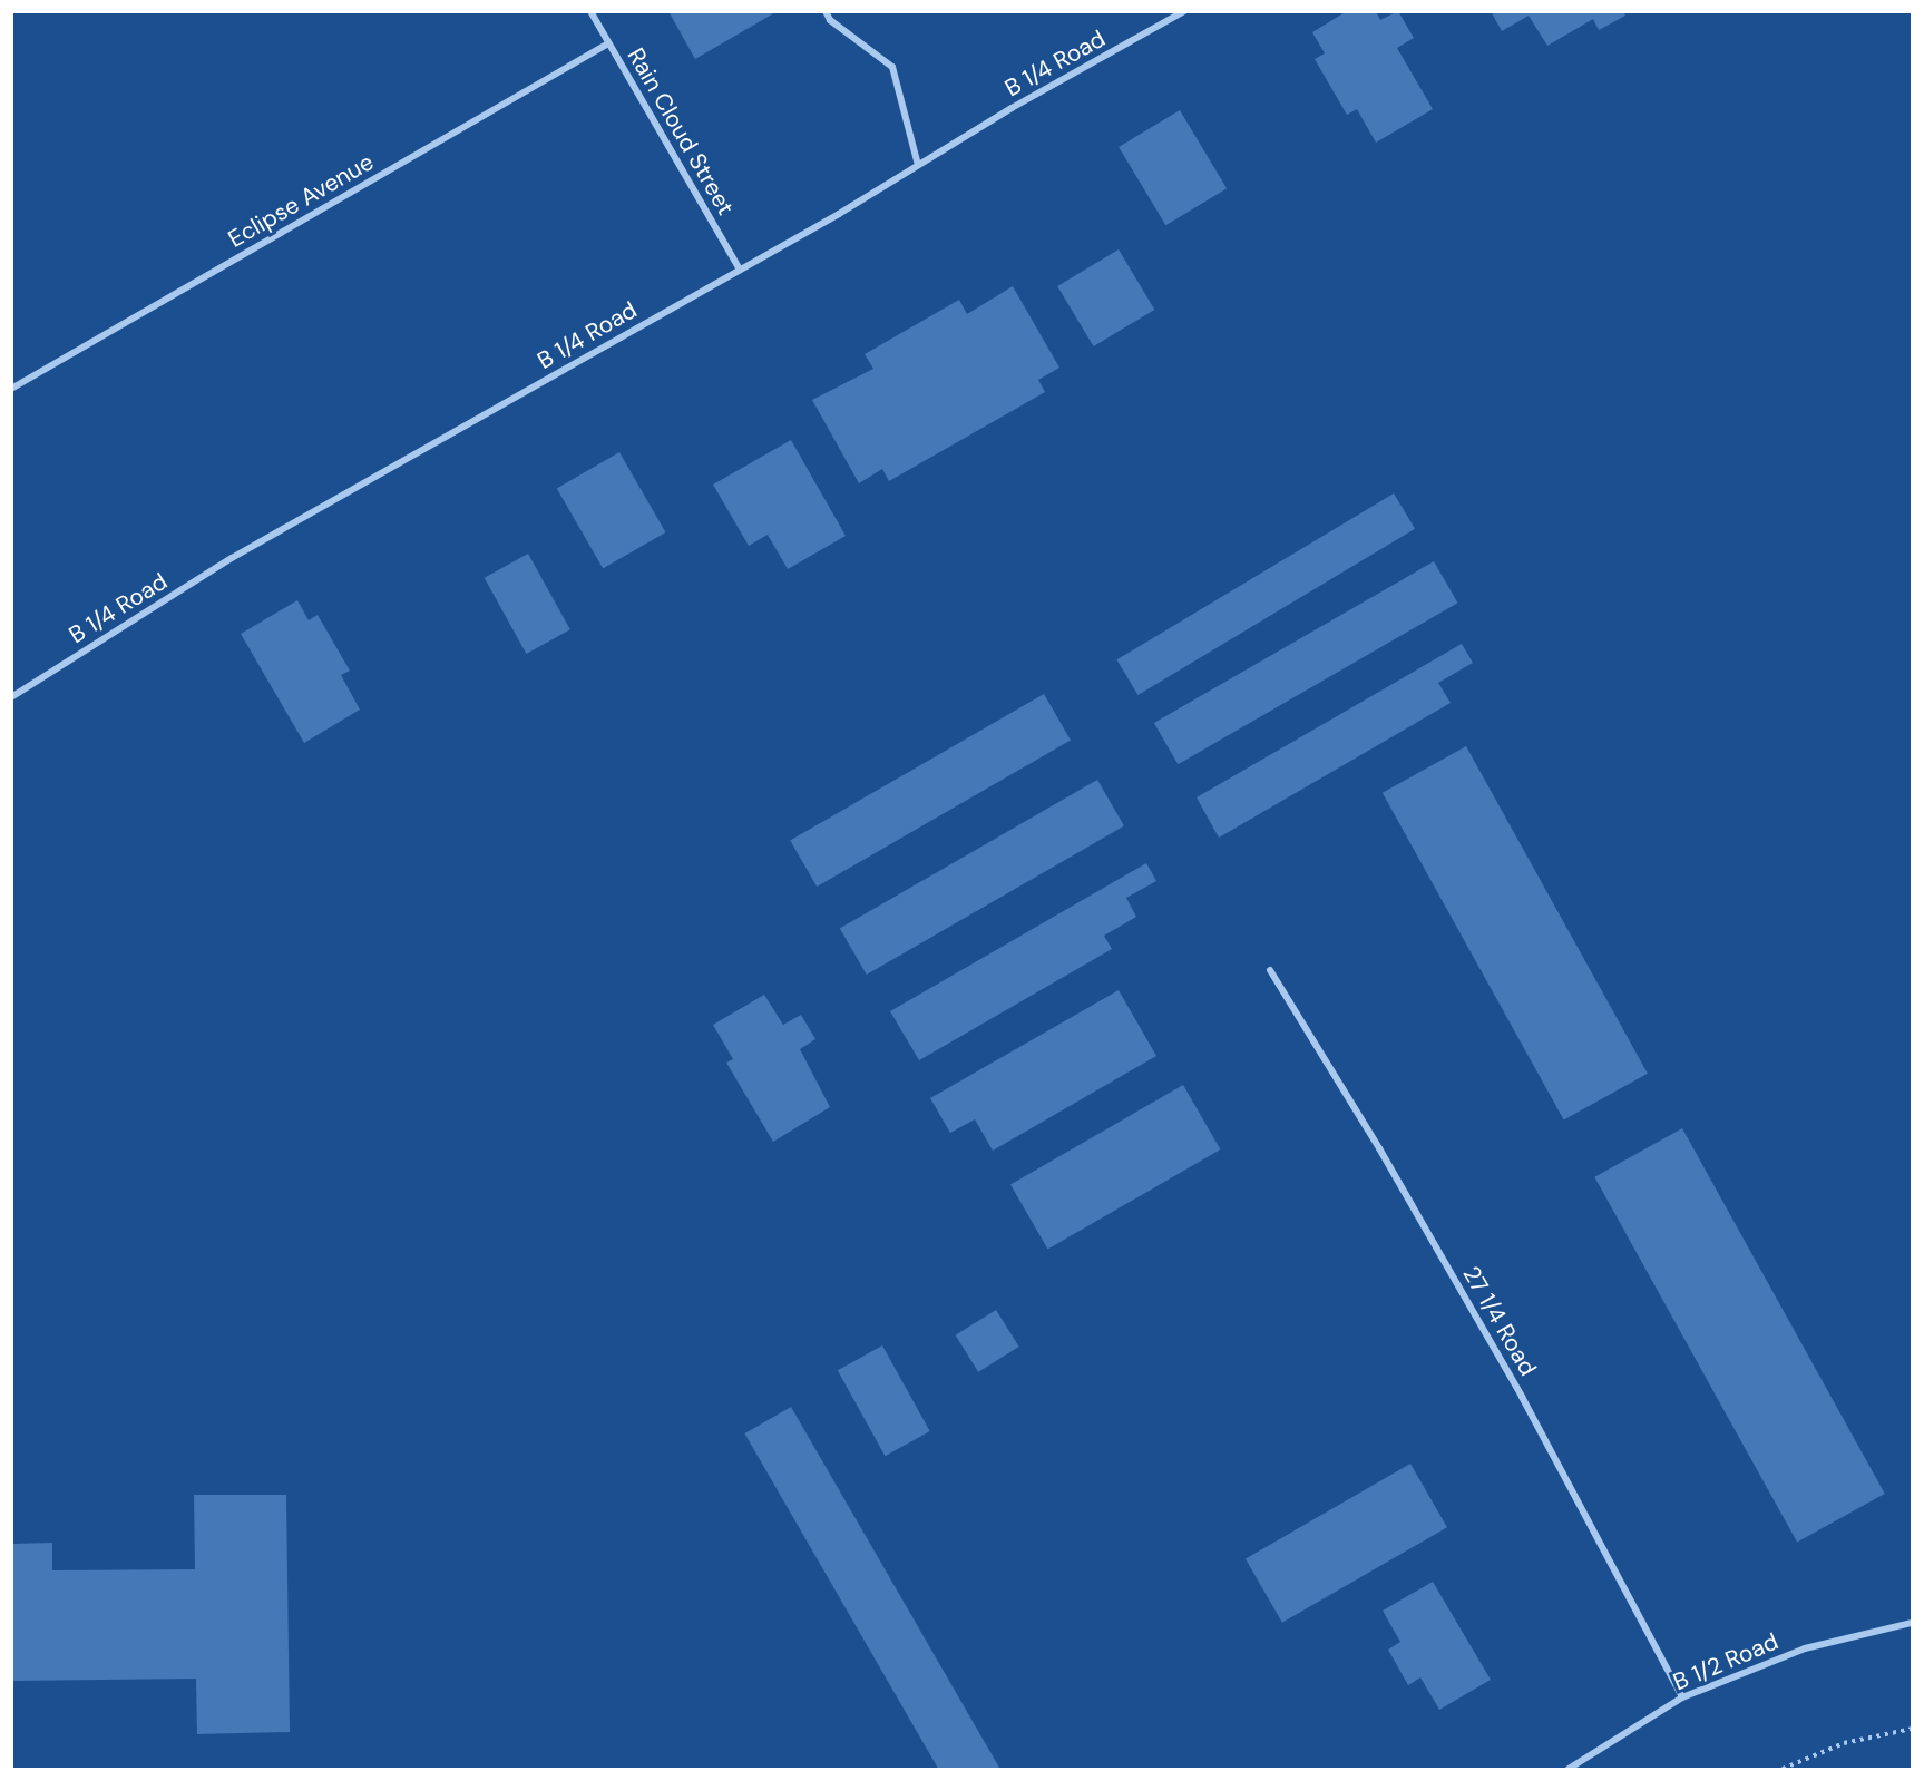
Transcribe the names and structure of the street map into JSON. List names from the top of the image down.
{
  "streets": {
    "street": [
      "B 1/4 Road",
      "Rain Cloud Street",
      "Eclipse Avenue",
      "27 1/4 Road",
      "B 1/2 Road"
    ]
  },
  "crossings": [
    ["B 1/4 Road", "Rain Cloud Street"],
    ["Rain Cloud Street", "Eclipse Avenue"],
    ["27 1/4 Road", "B 1/2 Road"]
  ]
}
